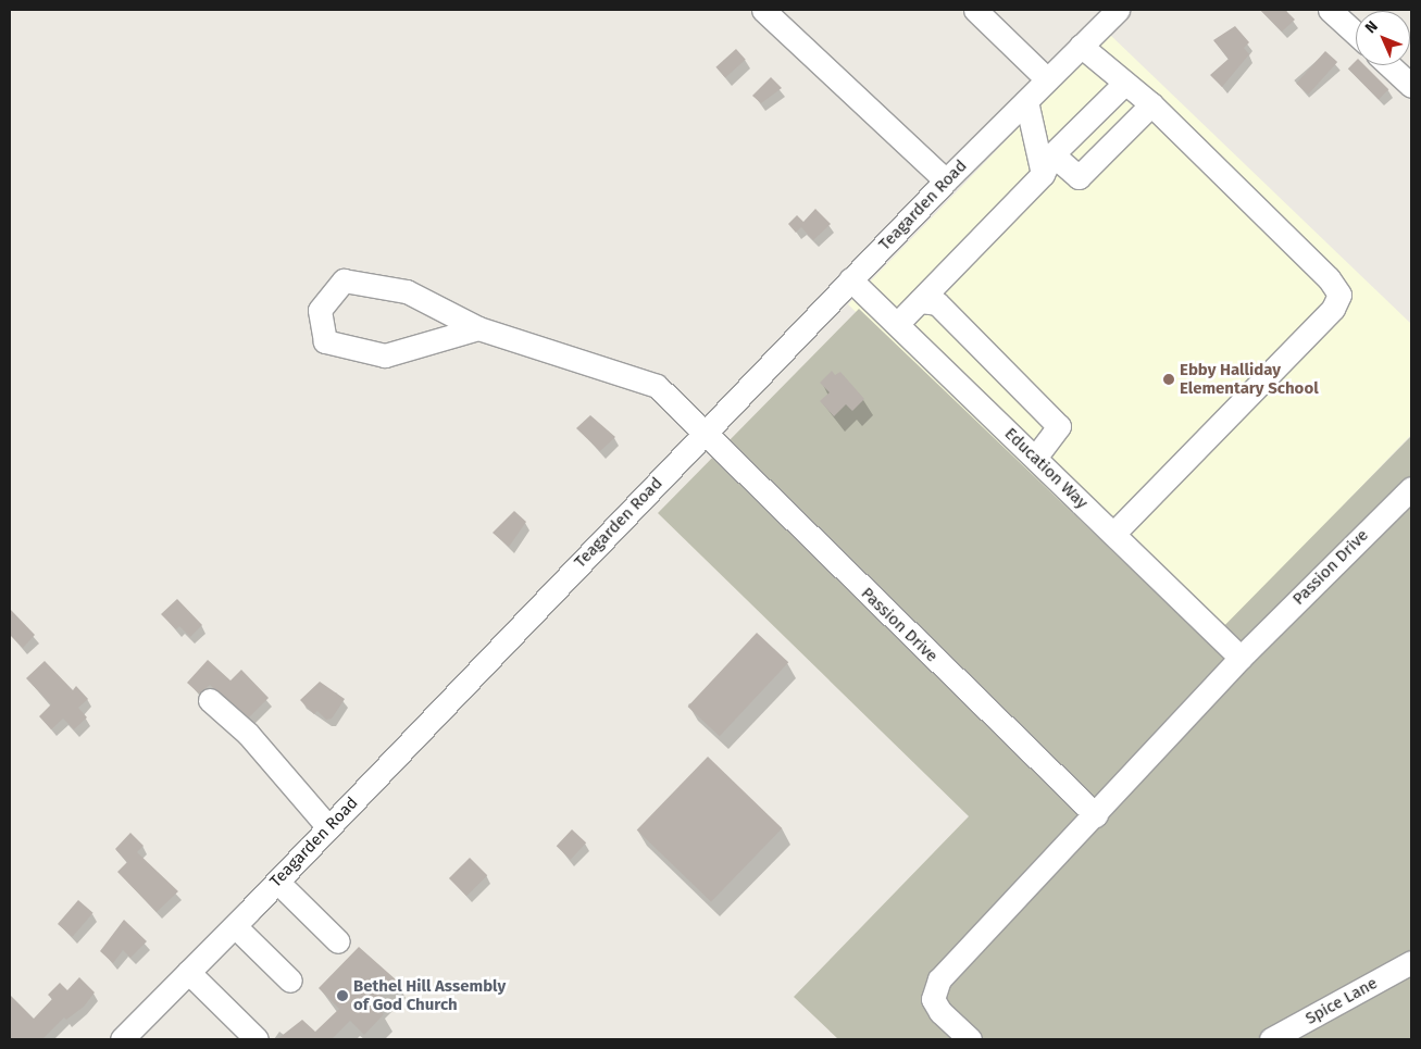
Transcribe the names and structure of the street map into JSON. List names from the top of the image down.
{
  "streets": {
    "street": [
      "Teagarden Road",
      "Education Way",
      "Passion Drive",
      "Spice Lane"
    ]
  },
  "crossings": [
    ["Teagarden Road", "Education Way"],
    ["Teagarden Road", "Passion Drive"],
    ["Education Way", "Passion Drive"]
  ],
  "places": ["Ebby Halliday Elementary School", "Bethel Hill Assembly of God Church"],
  "north": "top left"
}
